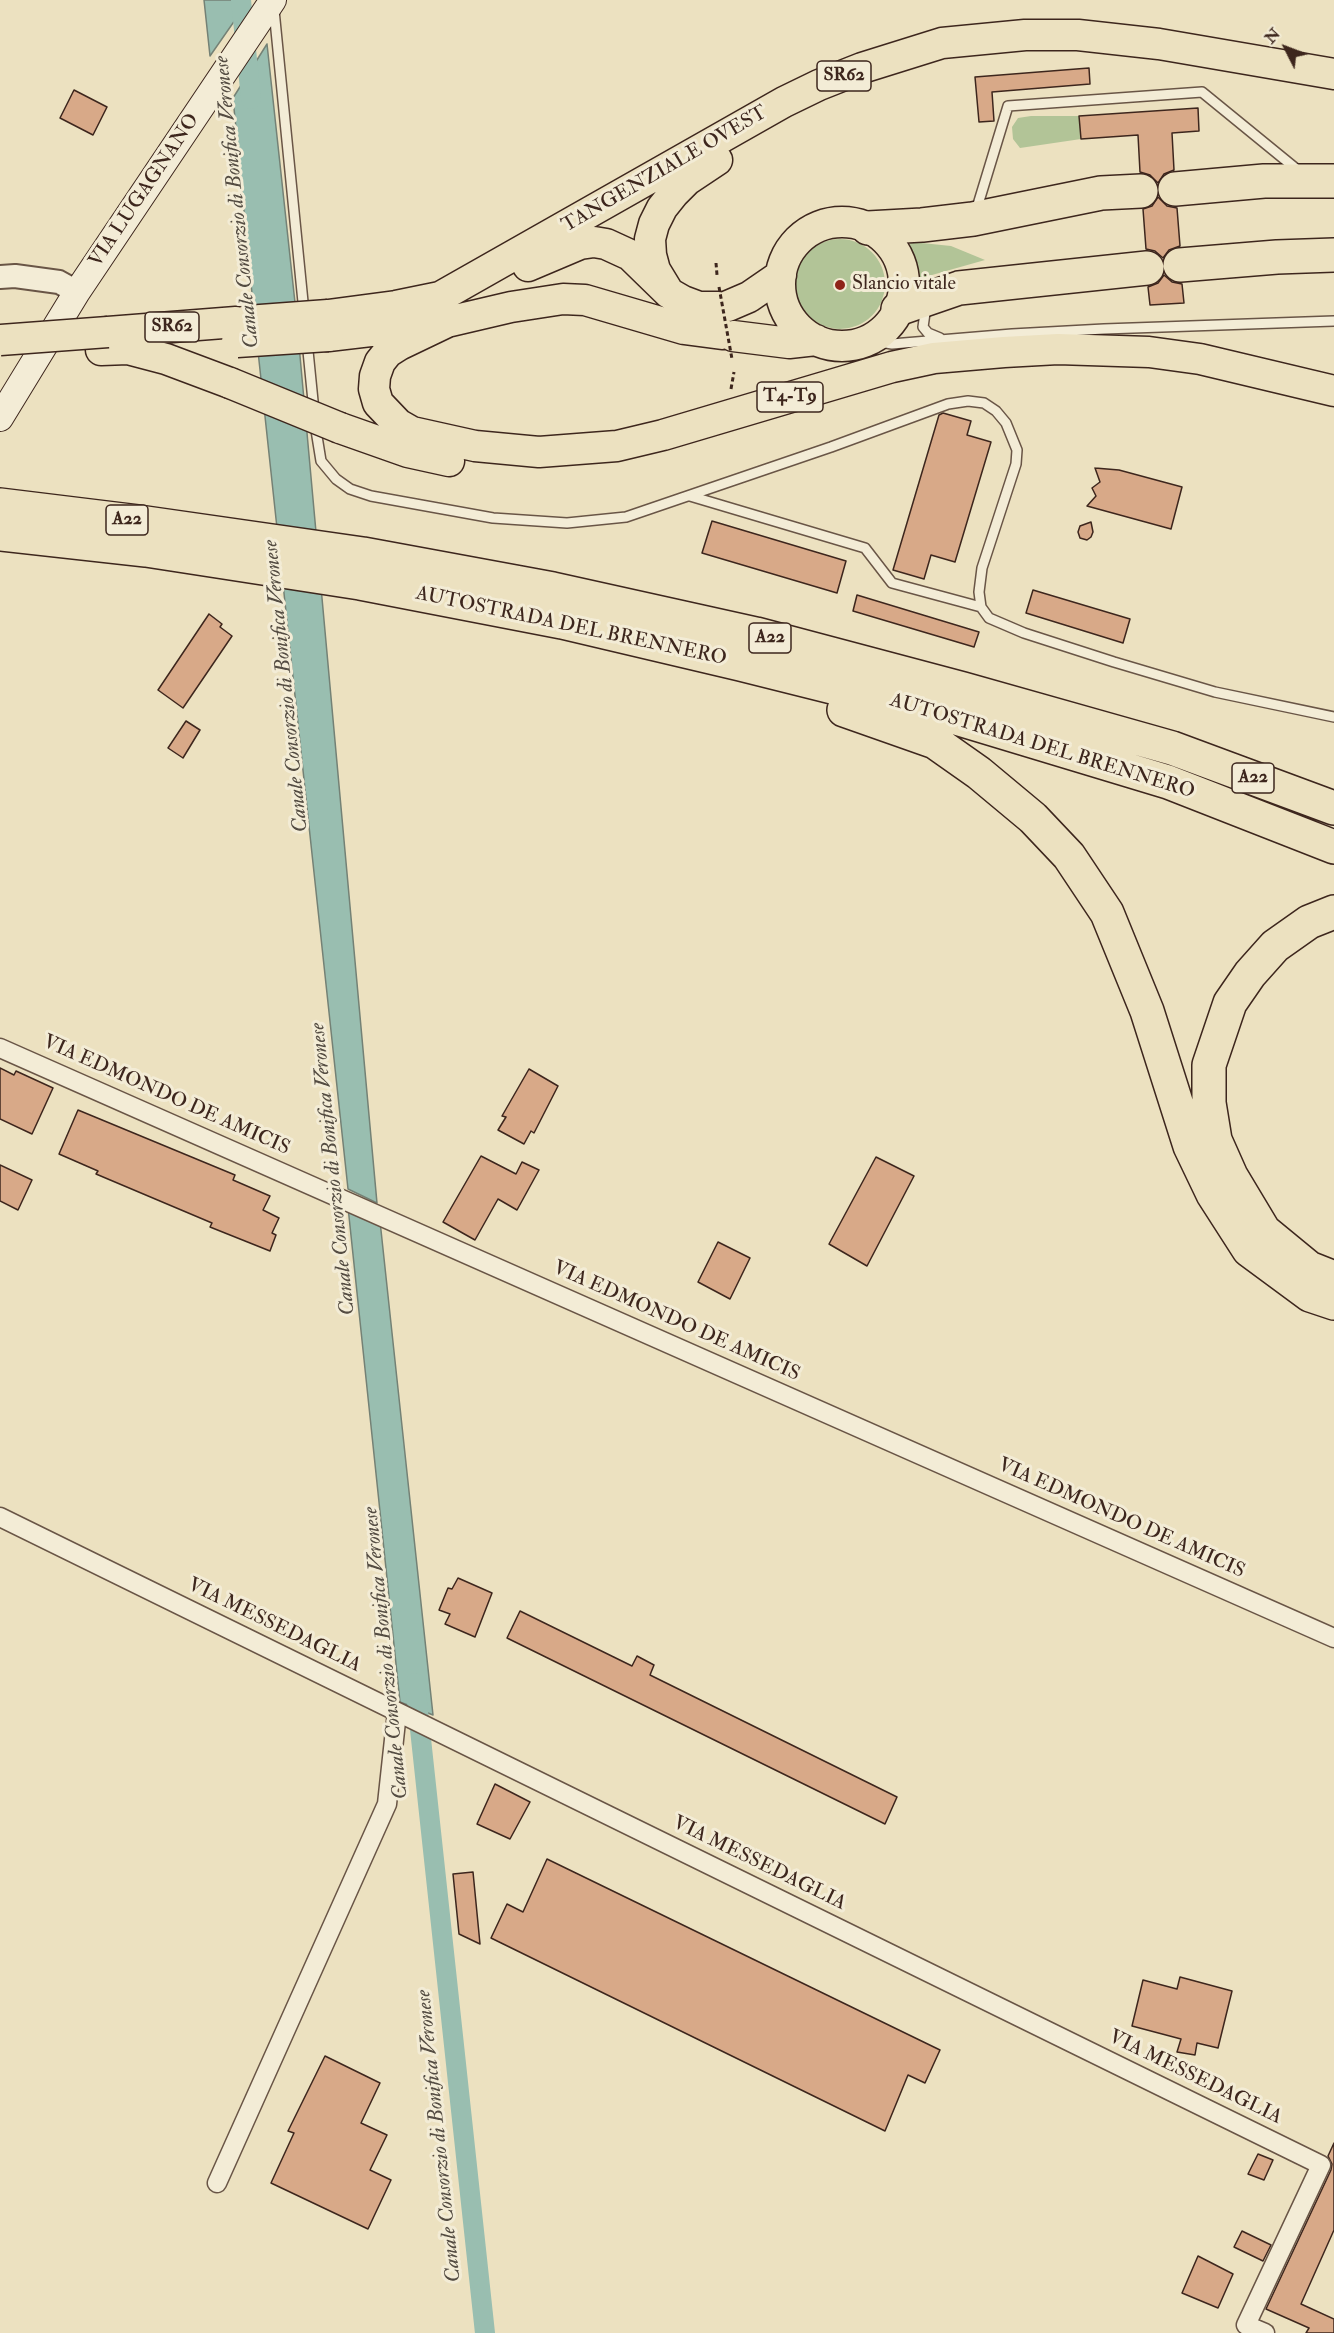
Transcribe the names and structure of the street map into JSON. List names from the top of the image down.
{
  "streets": {
    "highway": [
      "SR62",
      "TANGENZIALE OVEST",
      "T4-T9",
      "A22",
      "AUTOSTRADA DEL BRENNERO"
    ],
    "main road": ["VIA LUGAGNANO"],
    "street": ["VIA EDMONDO DE AMICIS", "VIA MESSEDAGLIA"]
  },
  "crossings": [
    ["TANGENZIALE OVEST", "T4-T9"]
  ],
  "water": ["Canale Consorzio di Bonifica Veronese"],
  "places": ["Slancio vitale"],
  "north": "top left"
}
